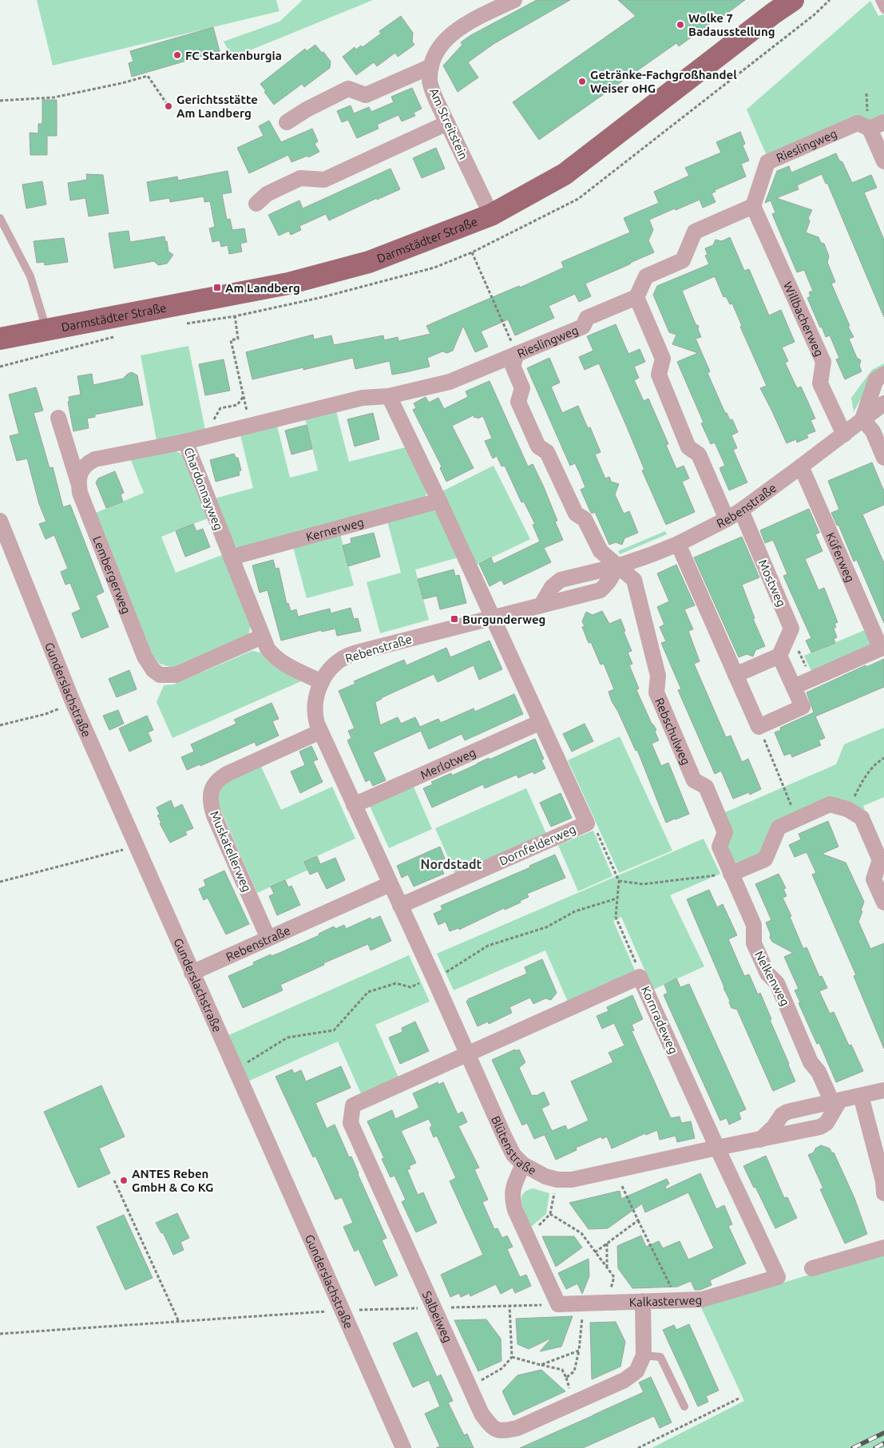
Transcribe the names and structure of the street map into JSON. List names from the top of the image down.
{
  "streets": {
    "main road": ["Darmstädter Straße"],
    "street": [
      "Am Streitstein",
      "Rieslingweg",
      "Willbacherweg",
      "Chardonnayweg",
      "Rebenstraße",
      "Kernerweg",
      "Küferweg",
      "Lembergerweg",
      "Mostweg",
      "Gunderslachstraße",
      "Rebschulweg",
      "Merlotweg",
      "Dornfelderweg",
      "Muskatellerweg",
      "Nelkenweg",
      "Kornradeweg",
      "Blütenstraße",
      "Kalkasterweg",
      "Salbeiweg"
    ]
  },
  "crossings": [
    ["Am Streitstein", "Darmstädter Straße"],
    ["Rieslingweg", "Willbacherweg"],
    ["Rieslingweg", "Chardonnayweg"],
    ["Rieslingweg", "Rebschulweg"],
    ["Willbacherweg", "Rebenstraße"],
    ["Chardonnayweg", "Rebenstraße"],
    ["Chardonnayweg", "Kernerweg"],
    ["Chardonnayweg", "Lembergerweg"],
    ["Rebenstraße", "Küferweg"],
    ["Rebenstraße", "Mostweg"],
    ["Rebenstraße", "Gunderslachstraße"],
    ["Rebenstraße", "Rebschulweg"],
    ["Rebenstraße", "Merlotweg"],
    ["Rebenstraße", "Dornfelderweg"],
    ["Rebenstraße", "Muskatellerweg"],
    ["Rebenstraße", "Blütenstraße"],
    ["Rebschulweg", "Nelkenweg"],
    ["Dornfelderweg", "Blütenstraße"],
    ["Nelkenweg", "Blütenstraße"],
    ["Kornradeweg", "Blütenstraße"],
    ["Kornradeweg", "Kalkasterweg"],
    ["Kornradeweg", "Salbeiweg"],
    ["Blütenstraße", "Kalkasterweg"],
    ["Blütenstraße", "Salbeiweg"],
    ["Kalkasterweg", "Salbeiweg"]
  ],
  "districts": ["Nordstadt"],
  "places": {
    "other": [
      "Wolke 7 Badausstellung",
      "FC Starkenburgia",
      "Getränke-Fachgroßhandel Weiser oHG",
      "Gerichtsstätte Am Landberg",
      "ANTES Reben GmbH & Co KG"
    ],
    "transit": ["Am Landberg", "Burgunderweg"]
  }
}
